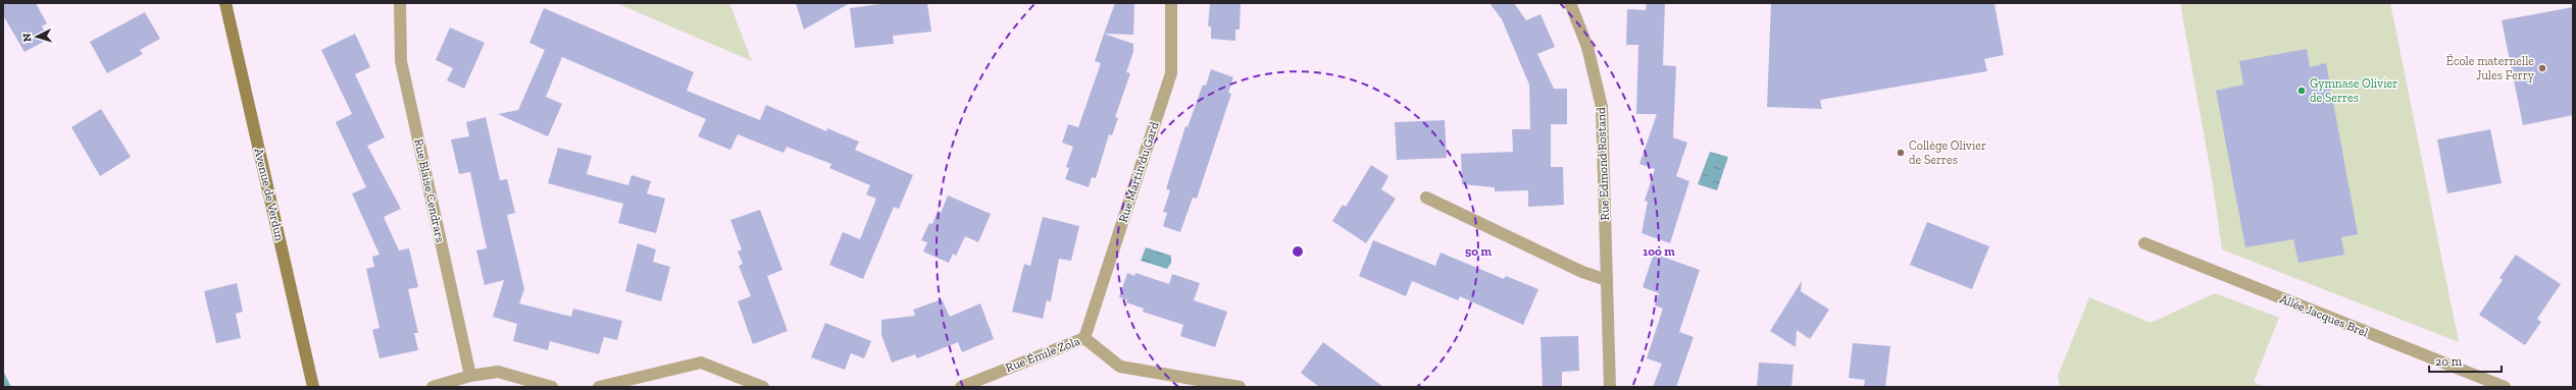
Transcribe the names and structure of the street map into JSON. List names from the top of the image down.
{
  "streets": {
    "main road": ["Avenue de Verdun"],
    "street": [
      "Rue Edmond Rostand",
      "Rue Martin du Gard",
      "Rue Blaise Cendrars",
      "Allée Jacques Brel",
      "Rue Émile Zola"
    ]
  },
  "crossings": [
    ["Rue Martin du Gard", "Rue Émile Zola"]
  ],
  "places": ["École maternelle Jules Ferry", "Gymnase Olivier de Serres", "Collège Olivier de Serres"],
  "scale_bar": "20 m",
  "north": "left",
  "rings": ["50 m", "100 m"]
}
